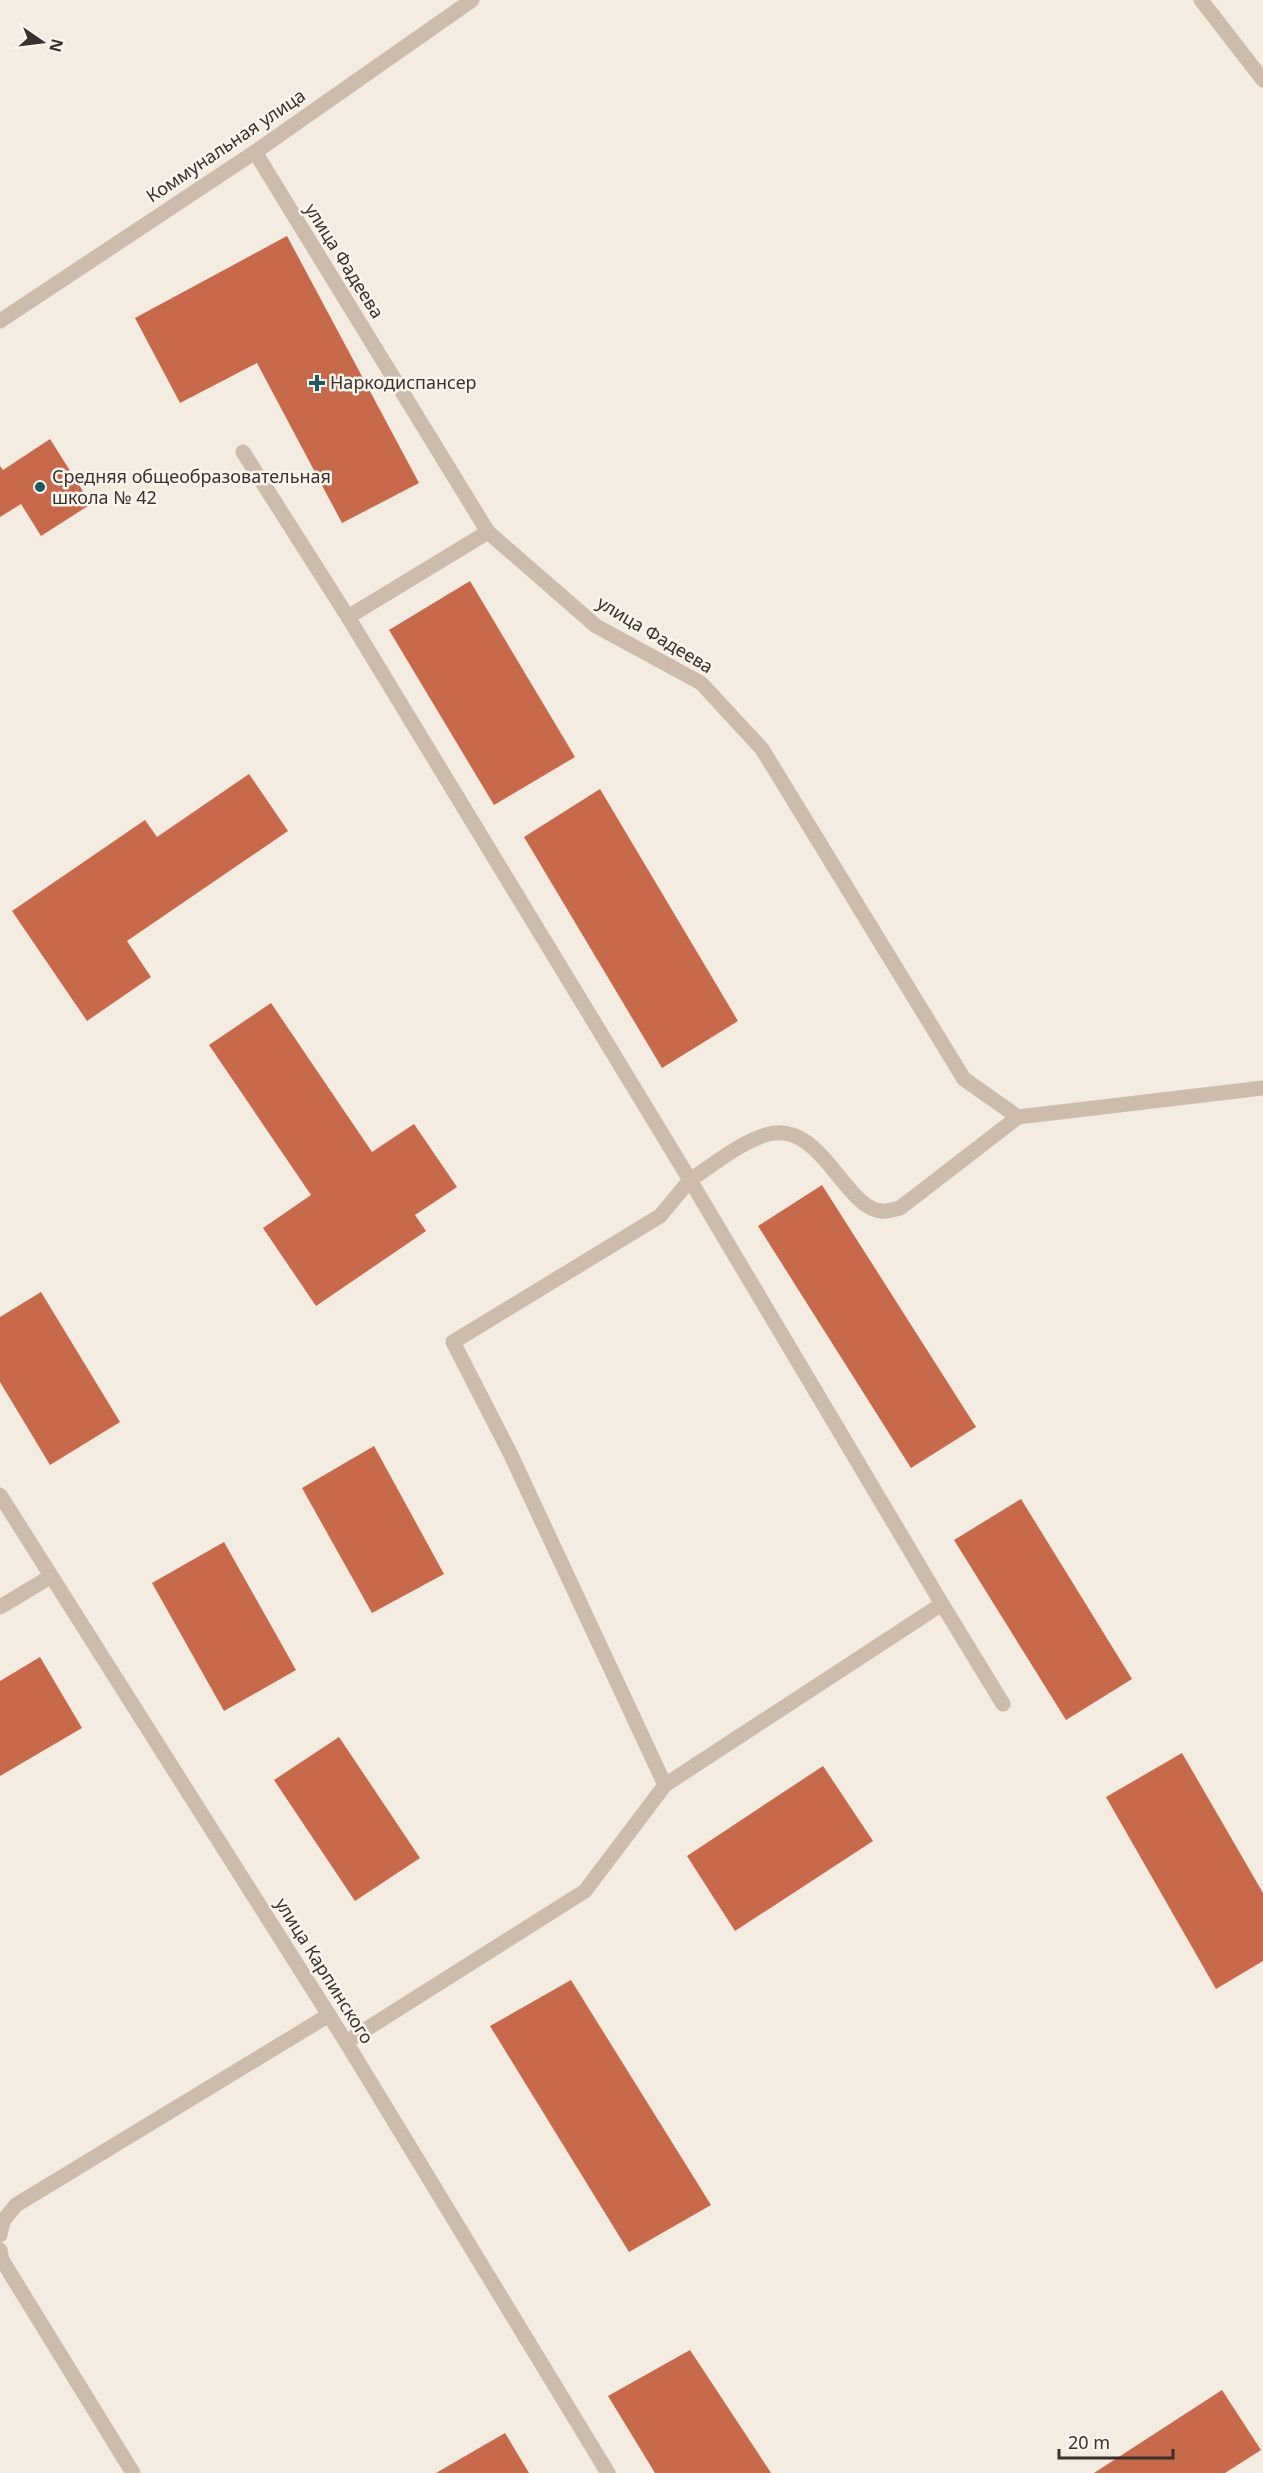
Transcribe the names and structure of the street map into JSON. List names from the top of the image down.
{
  "streets": {
    "street": ["Коммунальная улица", "улица Фадеева", "улица Карпинского"]
  },
  "crossings": [
    ["Коммунальная улица", "улица Фадеева"]
  ],
  "places": {
    "health": ["Наркодиспансер"],
    "other": ["Средняя общеобразовательная школа № 42"]
  },
  "scale_bar": "20 m",
  "north": "right"
}
